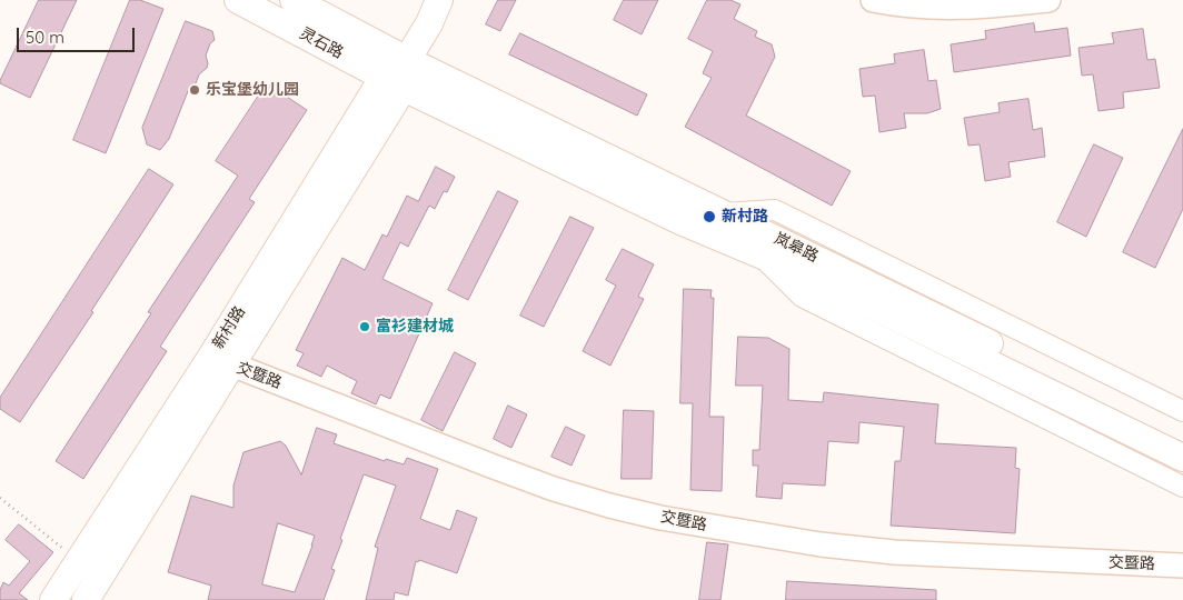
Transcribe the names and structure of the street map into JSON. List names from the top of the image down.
{
  "streets": {
    "main road": ["灵石路", "岚皋路", "新村路"],
    "street": ["交暨路"]
  },
  "crossings": [
    ["灵石路", "岚皋路"],
    ["灵石路", "新村路"],
    ["岚皋路", "新村路"],
    ["新村路", "交暨路"]
  ],
  "places": ["乐宝堡幼儿园", "新村路", "富衫建材城"],
  "scale_bar": "50 m"
}
